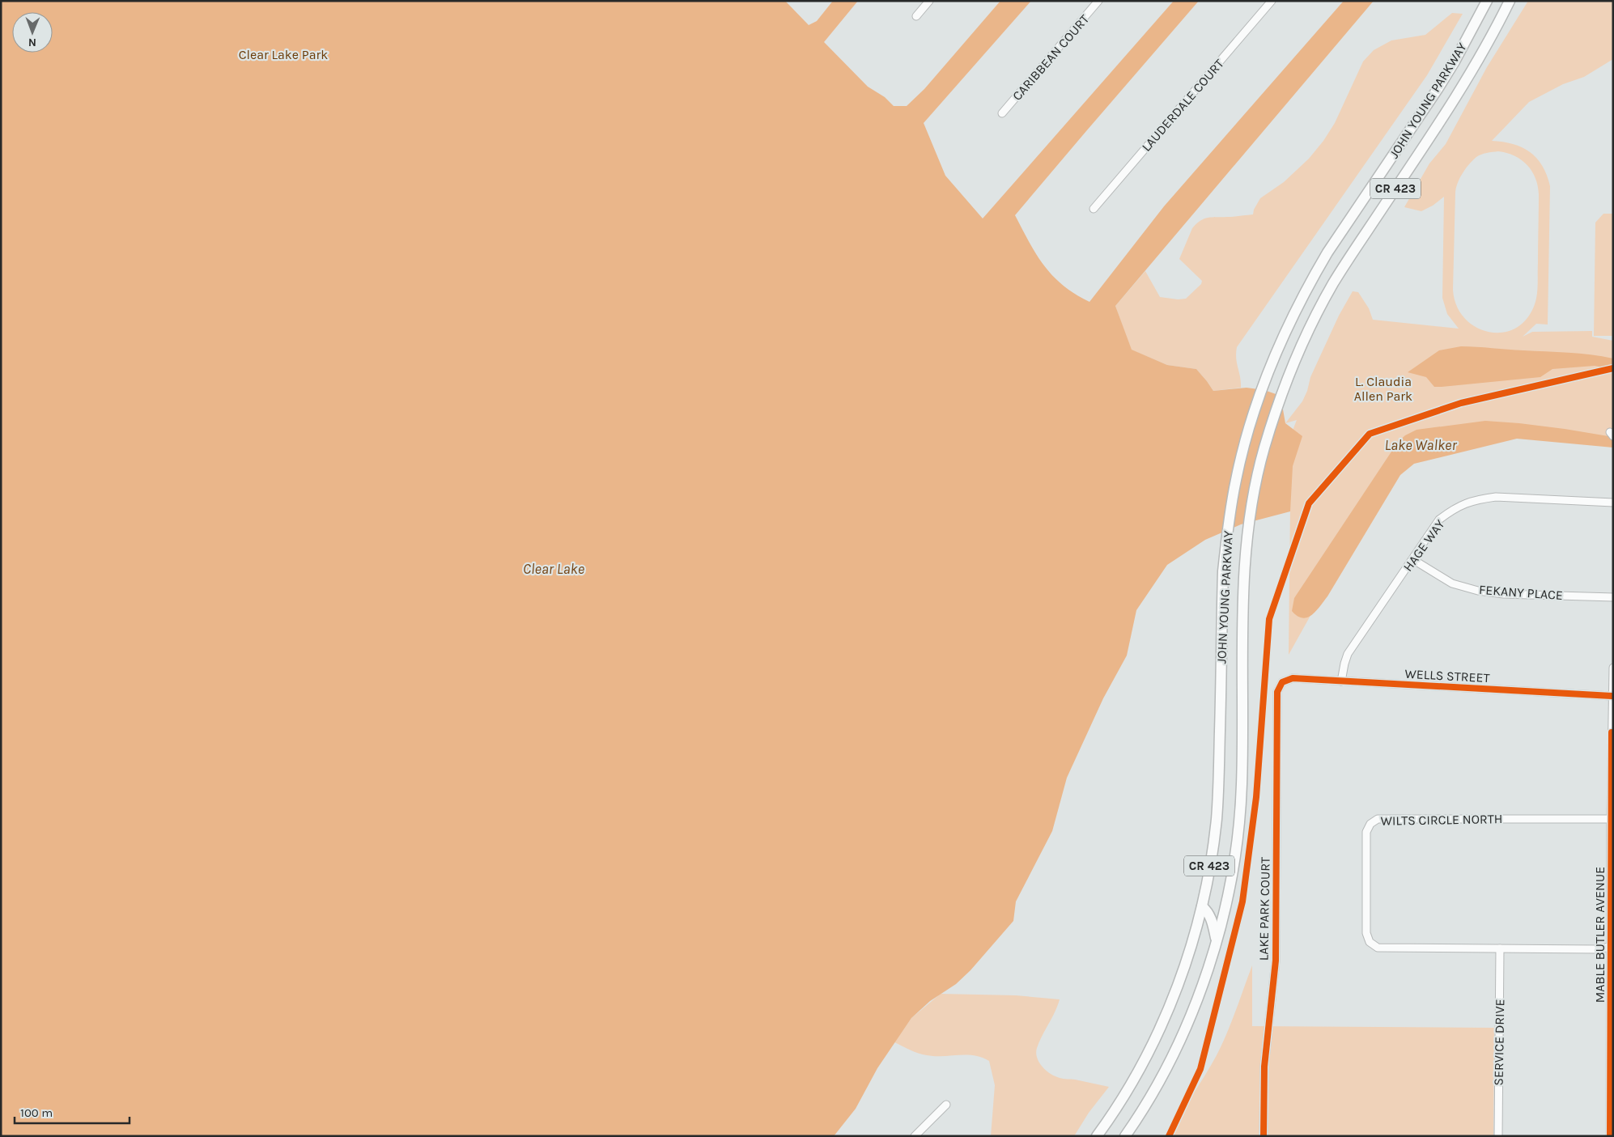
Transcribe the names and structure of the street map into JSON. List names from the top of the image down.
{
  "streets": {
    "main road": ["JOHN YOUNG PARKWAY", "CR 423"],
    "street": [
      "CARIBBEAN COURT",
      "LAUDERDALE COURT",
      "HAGE WAY",
      "FEKANY PLACE",
      "WELLS STREET",
      "WILTS CIRCLE NORTH",
      "LAKE PARK COURT",
      "MABLE BUTLER AVENUE",
      "SERVICE DRIVE"
    ]
  },
  "crossings": [
    ["HAGE WAY", "FEKANY PLACE"],
    ["HAGE WAY", "WELLS STREET"],
    ["WELLS STREET", "LAKE PARK COURT"],
    ["WELLS STREET", "MABLE BUTLER AVENUE"],
    ["WILTS CIRCLE NORTH", "MABLE BUTLER AVENUE"],
    ["WILTS CIRCLE NORTH", "SERVICE DRIVE"]
  ],
  "water": ["Lake Walker", "Clear Lake"],
  "parks": ["Clear Lake Park", "L. Claudia Allen Park"],
  "scale_bar": "100 m",
  "north": "bottom"
}
